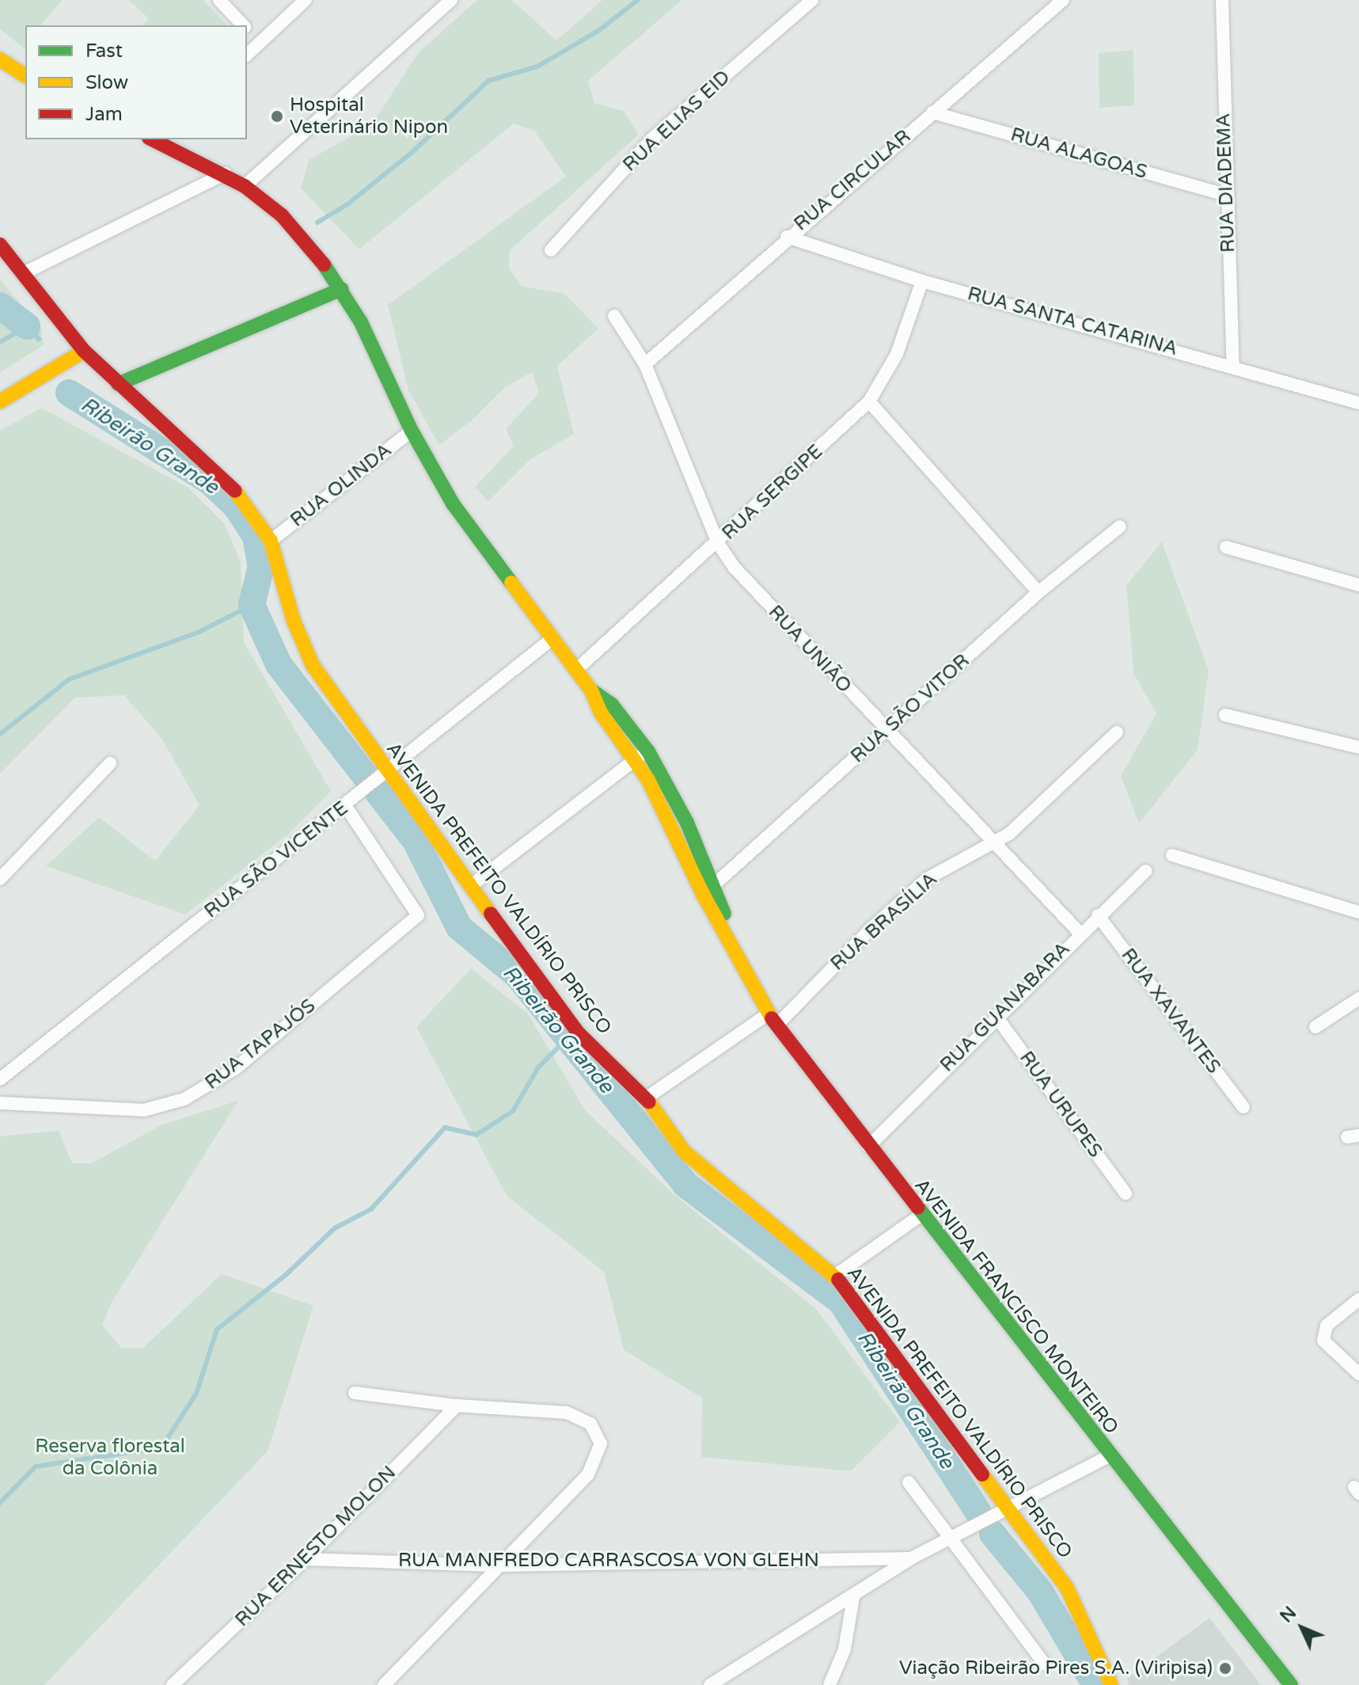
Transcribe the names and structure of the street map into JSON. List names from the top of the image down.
{
  "streets": {
    "main road": ["AVENIDA PREFEITO VALDÍRIO PRISCO", "AVENIDA FRANCISCO MONTEIRO"],
    "street": [
      "RUA ELIAS EID",
      "RUA ALAGOAS",
      "RUA CIRCULAR",
      "RUA DIADEMA",
      "RUA SANTA CATARINA",
      "RUA OLINDA",
      "RUA SERGIPE",
      "RUA UNIÃO",
      "RUA SÃO VITOR",
      "RUA SÃO VICENTE",
      "RUA BRASÍLIA",
      "RUA GUANABARA",
      "RUA XAVANTES",
      "RUA TAPAJÓS",
      "RUA URUPES",
      "RUA ERNESTO MOLON",
      "RUA MANFREDO CARRASCOSA VON GLEHN"
    ]
  },
  "crossings": [
    ["RUA ALAGOAS", "RUA CIRCULAR"],
    ["RUA ALAGOAS", "RUA DIADEMA"],
    ["RUA CIRCULAR", "RUA SANTA CATARINA"],
    ["RUA CIRCULAR", "RUA UNIÃO"],
    ["RUA DIADEMA", "RUA SANTA CATARINA"],
    ["RUA SANTA CATARINA", "RUA SERGIPE"],
    ["RUA OLINDA", "AVENIDA PREFEITO VALDÍRIO PRISCO"],
    ["RUA OLINDA", "AVENIDA FRANCISCO MONTEIRO"],
    ["RUA SERGIPE", "RUA UNIÃO"],
    ["RUA SERGIPE", "AVENIDA FRANCISCO MONTEIRO"],
    ["RUA UNIÃO", "RUA SÃO VITOR"],
    ["RUA UNIÃO", "RUA BRASÍLIA"],
    ["RUA UNIÃO", "RUA GUANABARA"],
    ["RUA SÃO VITOR", "AVENIDA FRANCISCO MONTEIRO"],
    ["RUA SÃO VICENTE", "AVENIDA PREFEITO VALDÍRIO PRISCO"],
    ["RUA SÃO VICENTE", "RUA TAPAJÓS"],
    ["RUA SÃO VICENTE", "AVENIDA FRANCISCO MONTEIRO"],
    ["AVENIDA PREFEITO VALDÍRIO PRISCO", "RUA BRASÍLIA"],
    ["RUA BRASÍLIA", "AVENIDA FRANCISCO MONTEIRO"],
    ["RUA GUANABARA", "RUA XAVANTES"],
    ["RUA GUANABARA", "RUA URUPES"],
    ["RUA GUANABARA", "AVENIDA FRANCISCO MONTEIRO"],
    ["RUA ERNESTO MOLON", "RUA MANFREDO CARRASCOSA VON GLEHN"]
  ],
  "water": ["Ribeirão Grande"],
  "parks": ["Reserva florestal da Colônia"],
  "places": ["Hospital Veterinário Nipon", "Viação Ribeirão Pires S.A. (Viripisa)"],
  "legend": ["Fast", "Slow", "Jam"],
  "north": "top left"
}
